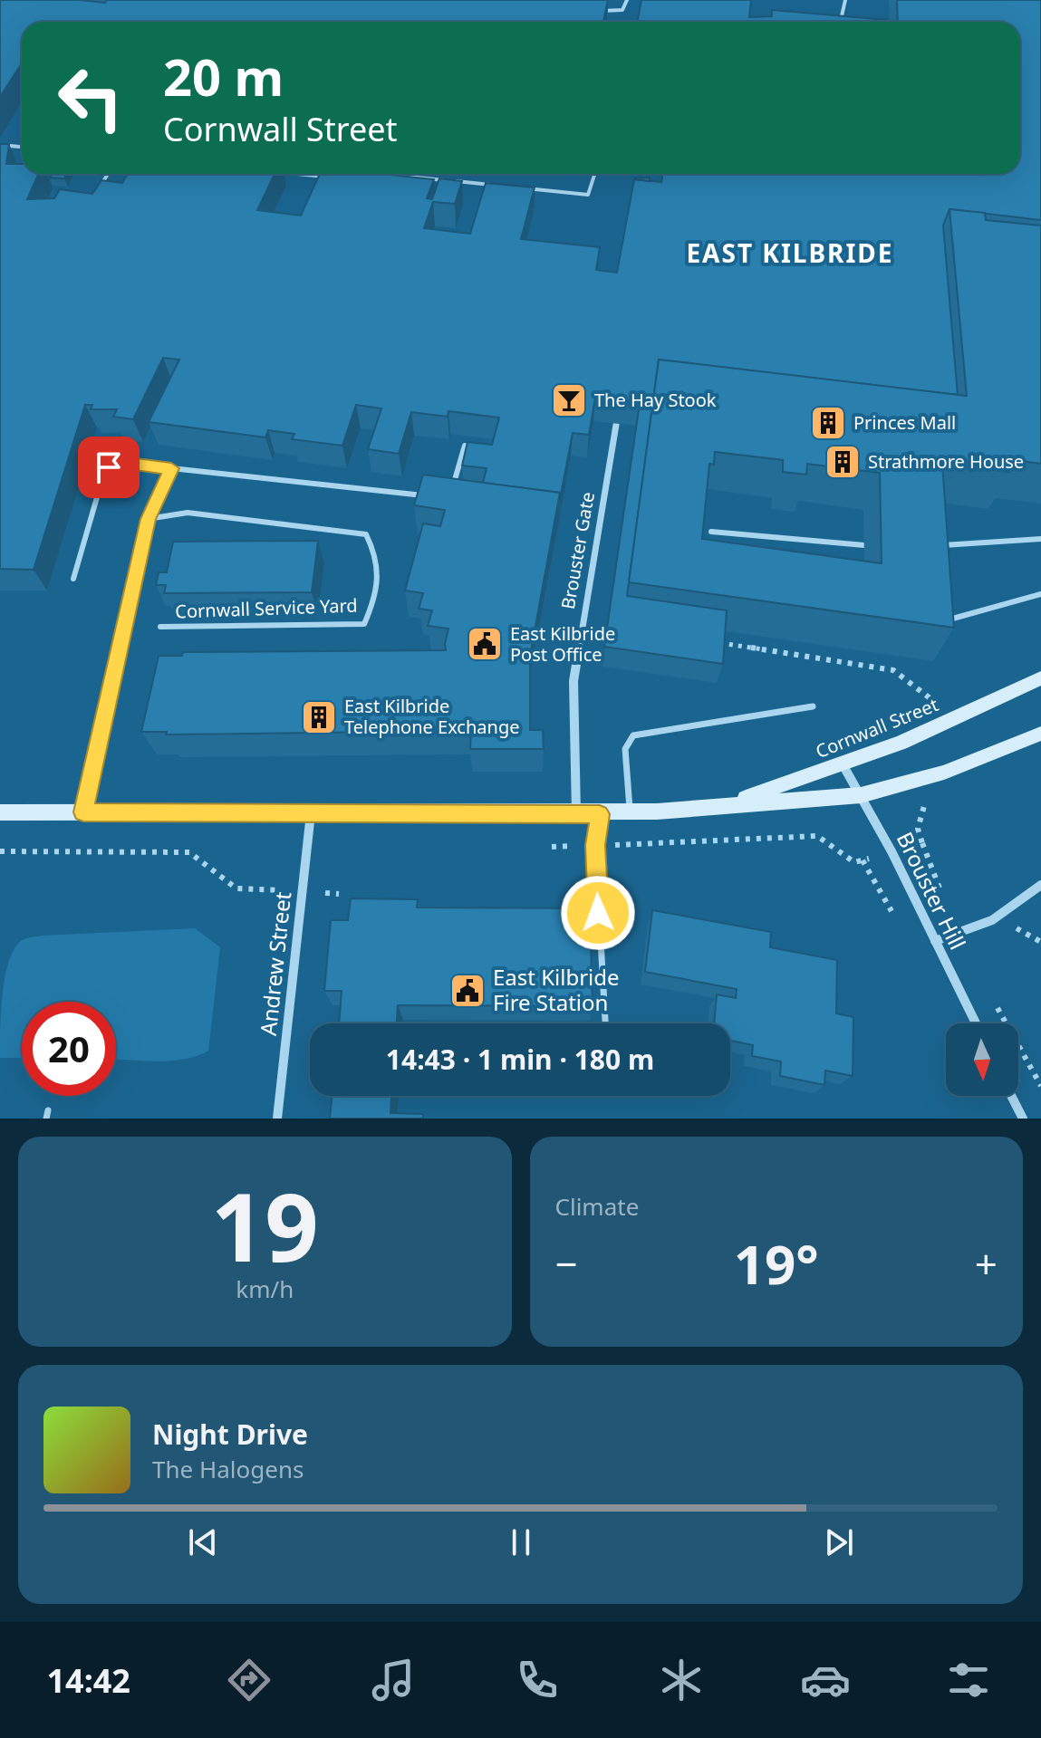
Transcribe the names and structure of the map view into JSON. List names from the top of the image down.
{
  "streets": {
    "street": [
      "Brouster Gate",
      "Cornwall Street",
      "Brouster Hill",
      "Andrew Street"
    ],
    "lane": ["Cornwall Service Yard"]
  },
  "crossings": [
    ["Brouster Gate", "Cornwall Street"],
    ["Cornwall Street", "Brouster Hill"],
    ["Cornwall Street", "Andrew Street"]
  ],
  "districts": ["EAST KILBRIDE"],
  "places": {
    "bar": ["The Hay Stook"],
    "building": ["Princes Mall", "Strathmore House", "East Kilbride Telephone Exchange"],
    "public building": ["East Kilbride Post Office", "East Kilbride Fire Station"]
  },
  "north": "bottom",
  "page": {
    "turn": ["20 m", "Cornwall Street"],
    "limit": "20",
    "trip": "14:43 · 1 min · 180 m",
    "tile": [
      ["19", "km/h"],
      "Climate"
    ],
    "heat": ["−", "19°", "+"],
    "song": ["Night Drive", "The Halogens"],
    "tabs": "14:42"
  }
}
